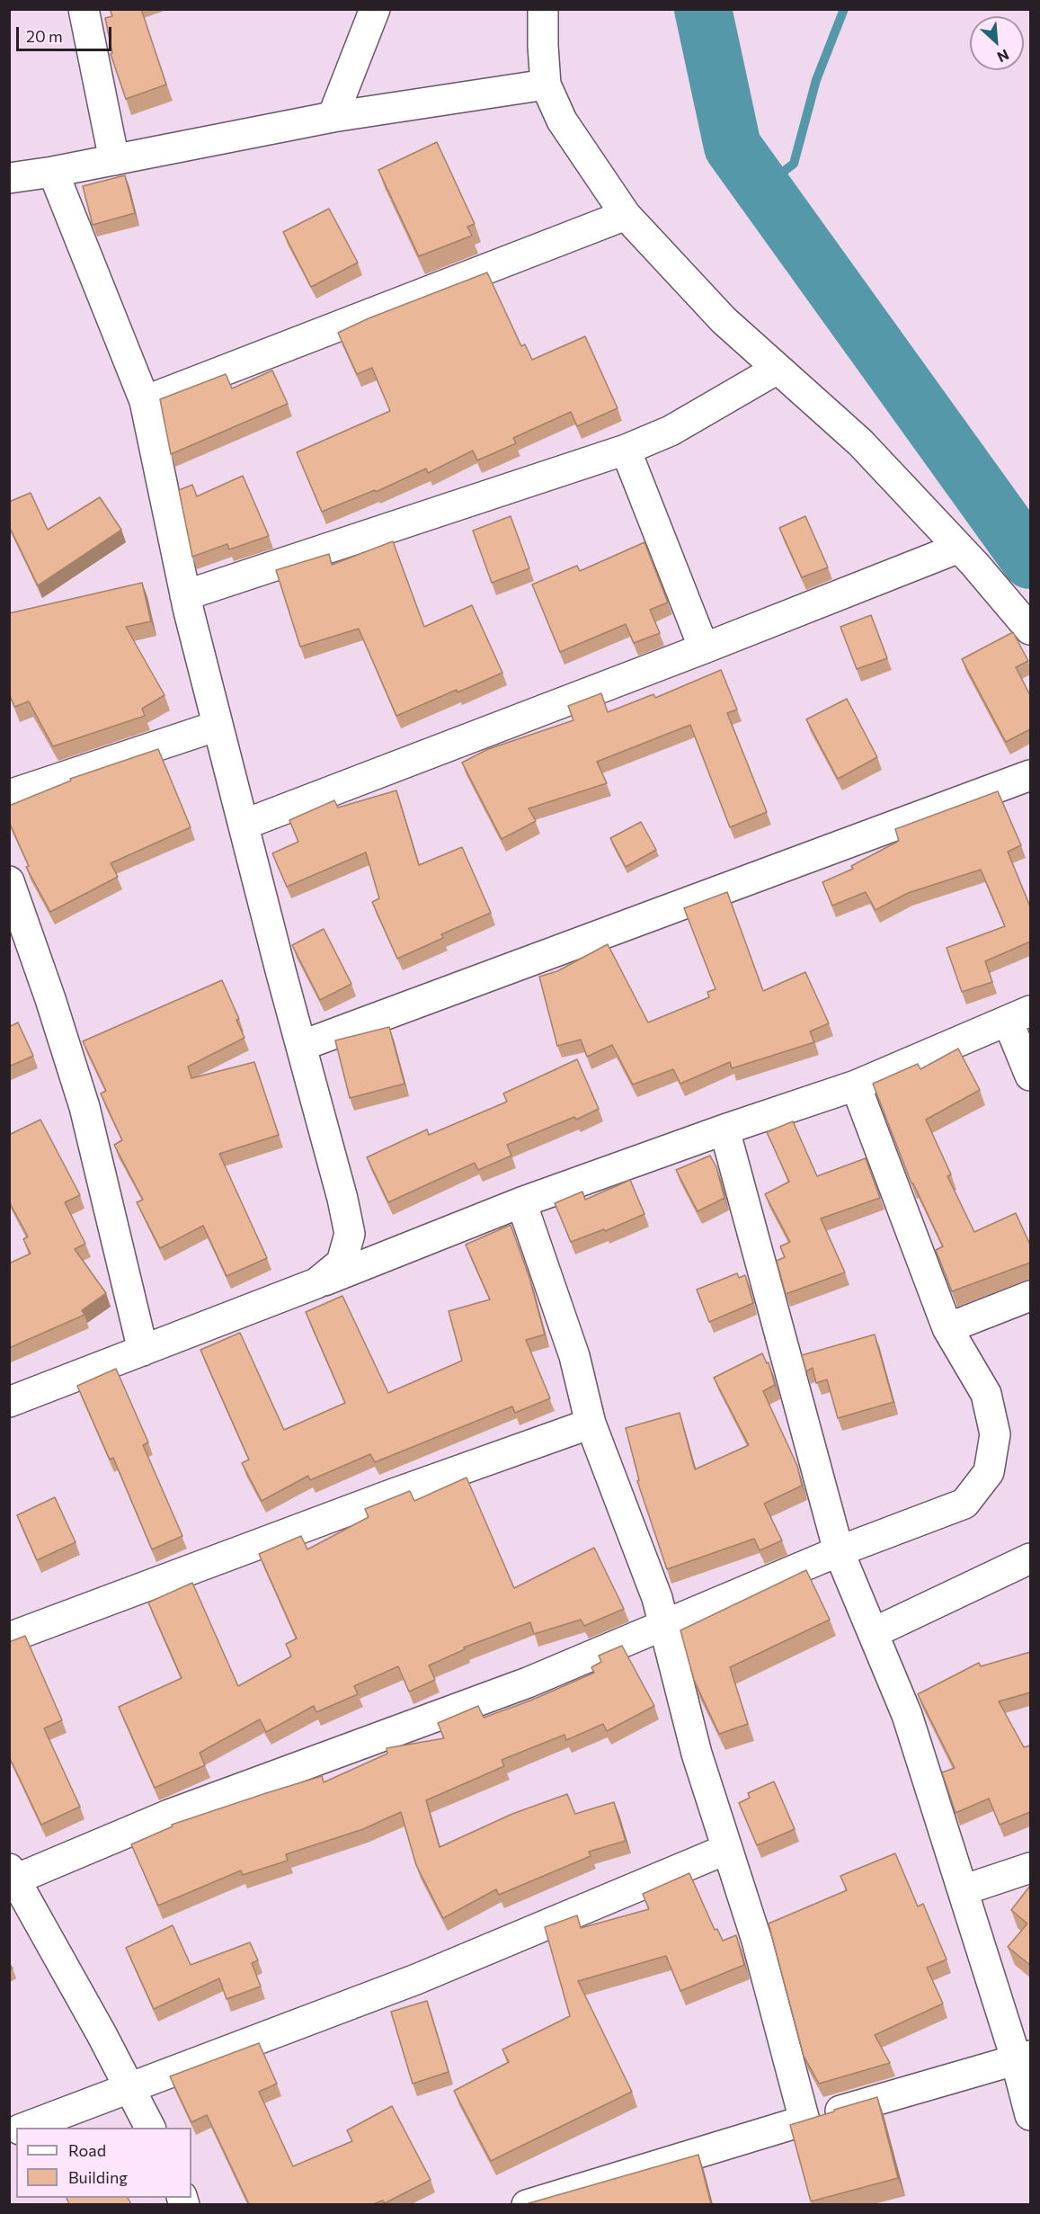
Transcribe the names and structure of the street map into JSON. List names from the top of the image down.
{
  "legend": ["Road", "Building"],
  "scale_bar": "20 m",
  "north": "bottom right"
}
